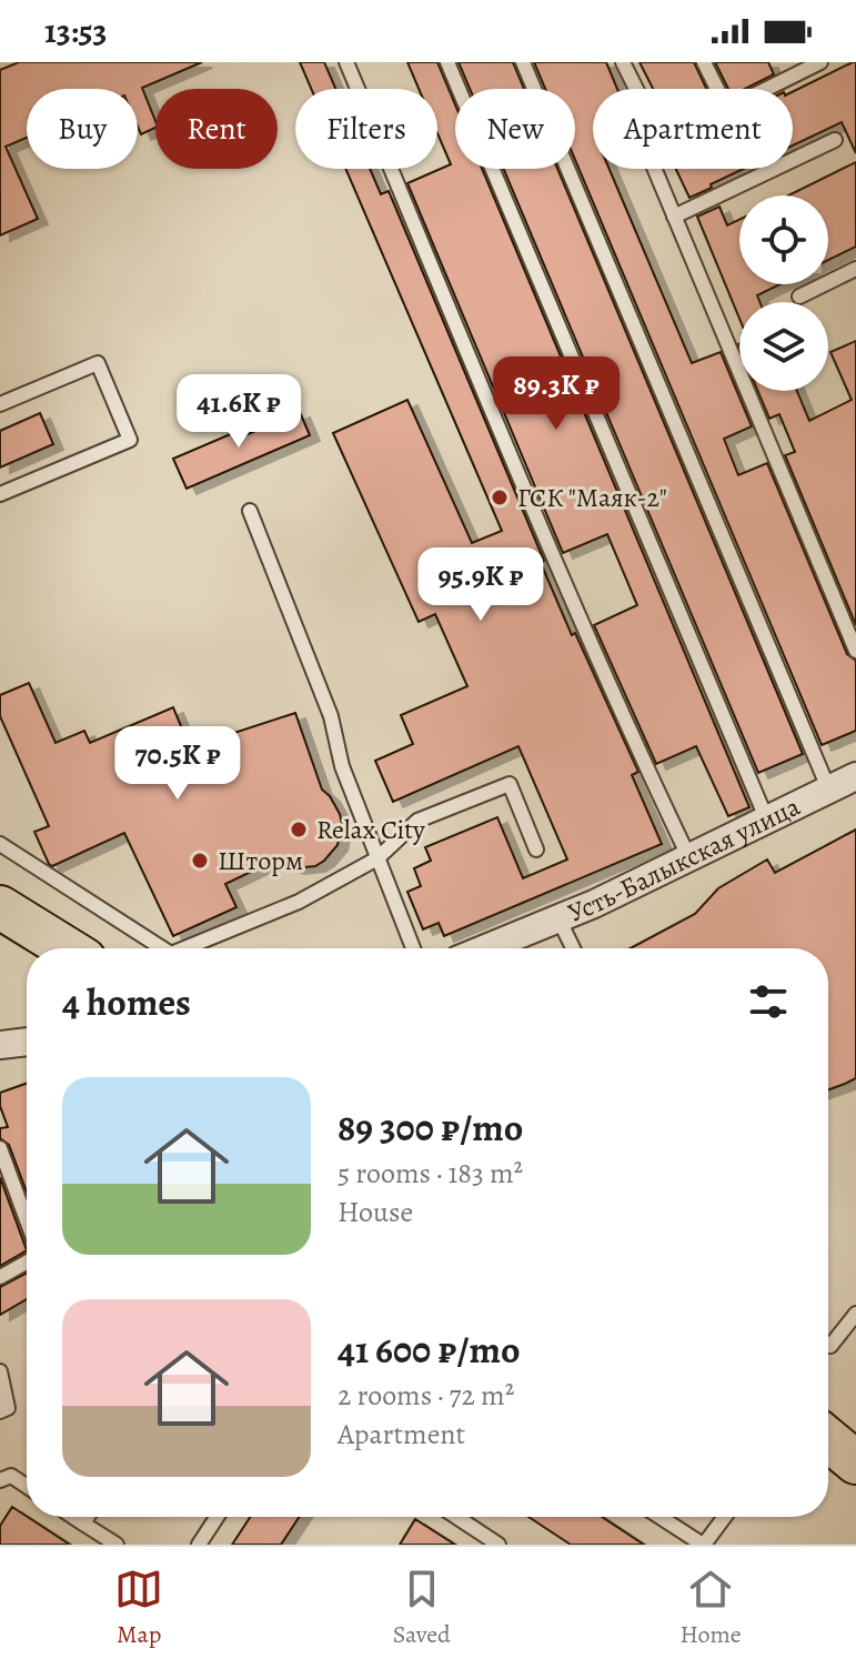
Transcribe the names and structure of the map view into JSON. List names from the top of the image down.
{
  "streets": {
    "street": ["Усть-Балыкская улица"]
  },
  "places": ["ГСК \"Маяк-2\"", "Relax City", "Шторм"],
  "page": {
    "status": "13:53",
    "chip": [
      "Buy",
      "Rent",
      "Filters",
      "New",
      "Apartment"
    ],
    "price": [
      "89.3K ₽",
      "41.6K ₽",
      "95.9K ₽",
      "70.5K ₽"
    ],
    "heading": "4 homes",
    "list": [
      {
        "name": "89 300 ₽/mo",
        "note": "5 rooms · 183 m² · House"
      },
      {
        "name": "41 600 ₽/mo",
        "note": "2 rooms · 72 m² · Apartment"
      }
    ],
    "tabs": ["Map", "Saved", "Home"]
  }
}
